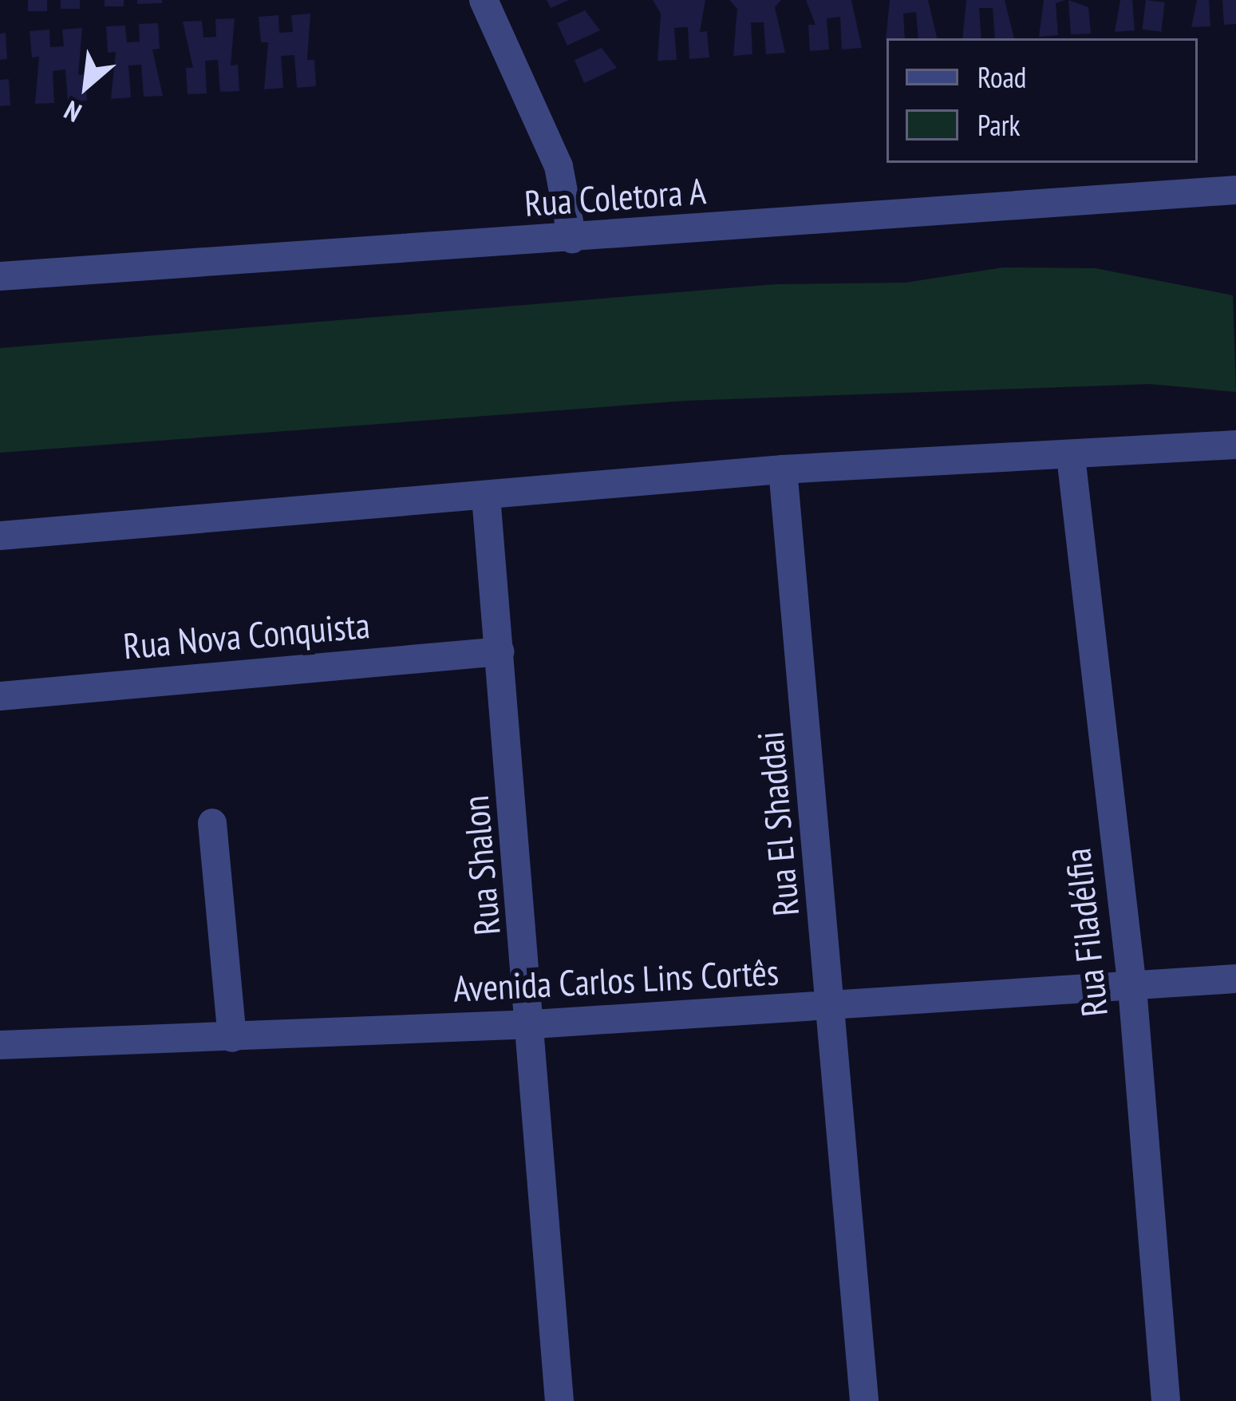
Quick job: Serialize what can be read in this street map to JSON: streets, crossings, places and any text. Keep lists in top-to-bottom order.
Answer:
{
  "streets": {
    "street": [
      "Rua Coletora A",
      "Rua Nova Conquista",
      "Rua El Shaddai",
      "Rua Shalon",
      "Rua Filadélfia",
      "Avenida Carlos Lins Cortês"
    ]
  },
  "crossings": [
    ["Rua Nova Conquista", "Rua Shalon"],
    ["Rua El Shaddai", "Avenida Carlos Lins Cortês"],
    ["Rua Shalon", "Avenida Carlos Lins Cortês"],
    ["Rua Filadélfia", "Avenida Carlos Lins Cortês"]
  ],
  "legend": ["Road", "Park"],
  "north": "bottom left"
}
